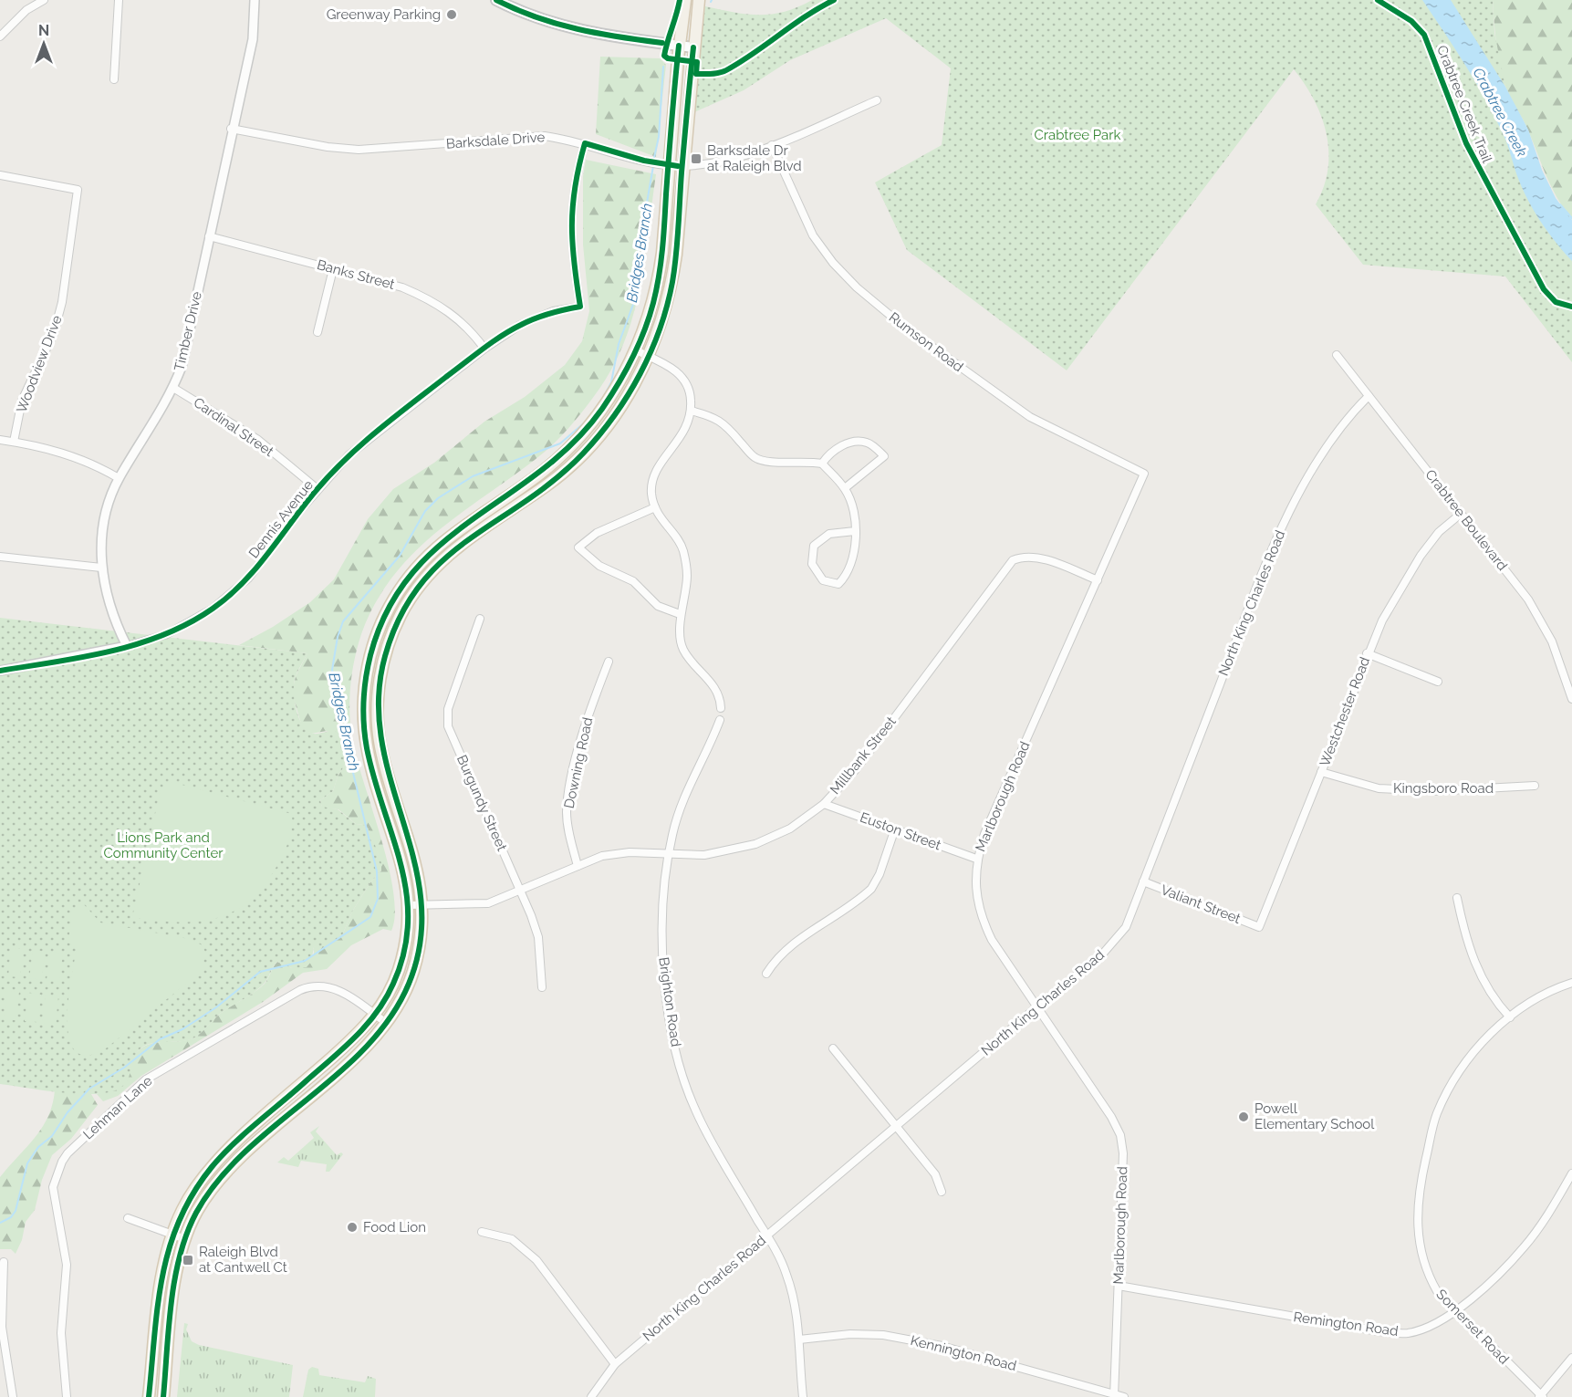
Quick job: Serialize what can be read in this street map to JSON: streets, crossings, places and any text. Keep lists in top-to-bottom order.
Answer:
{
  "streets": {
    "street": [
      "Barksdale Drive",
      "Banks Street",
      "Timber Drive",
      "Rumson Road",
      "Woodview Drive",
      "Cardinal Street",
      "Dennis Avenue",
      "Crabtree Boulevard",
      "North King Charles Road",
      "Westchester Road",
      "Millbank Street",
      "Downing Road",
      "Kingsboro Road",
      "Marlborough Road",
      "Burgundy Street",
      "Euston Street",
      "Valiant Street",
      "Brighton Road",
      "Lehman Lane",
      "Remington Road",
      "Somerset Road",
      "Kennington Road"
    ],
    "cycle path": ["Crabtree Creek Trail"]
  },
  "crossings": [
    ["Barksdale Drive", "Timber Drive"],
    ["Barksdale Drive", "Rumson Road"],
    ["Barksdale Drive", "Dennis Avenue"],
    ["Banks Street", "Timber Drive"],
    ["Banks Street", "Dennis Avenue"],
    ["Timber Drive", "Cardinal Street"],
    ["Timber Drive", "Dennis Avenue"],
    ["Rumson Road", "Marlborough Road"],
    ["Cardinal Street", "Dennis Avenue"],
    ["Crabtree Boulevard", "North King Charles Road"],
    ["Crabtree Boulevard", "Westchester Road"],
    ["North King Charles Road", "Marlborough Road"],
    ["North King Charles Road", "Valiant Street"],
    ["North King Charles Road", "Brighton Road"],
    ["Westchester Road", "Kingsboro Road"],
    ["Westchester Road", "Valiant Street"],
    ["Millbank Street", "Downing Road"],
    ["Millbank Street", "Marlborough Road"],
    ["Millbank Street", "Burgundy Street"],
    ["Millbank Street", "Euston Street"],
    ["Millbank Street", "Brighton Road"],
    ["Marlborough Road", "Euston Street"],
    ["Marlborough Road", "Remington Road"],
    ["Marlborough Road", "Kennington Road"],
    ["Brighton Road", "Kennington Road"],
    ["Remington Road", "Somerset Road"]
  ],
  "water": ["Crabtree Creek", "Bridges Branch"],
  "parks": ["Crabtree Park", "Lions Park and Community Center"],
  "places": {
    "other": ["Greenway Parking", "Powell Elementary School", "Food Lion"],
    "transit": ["Barksdale Dr at Raleigh Blvd", "Raleigh Blvd at Cantwell Ct"]
  },
  "north": "top"
}
